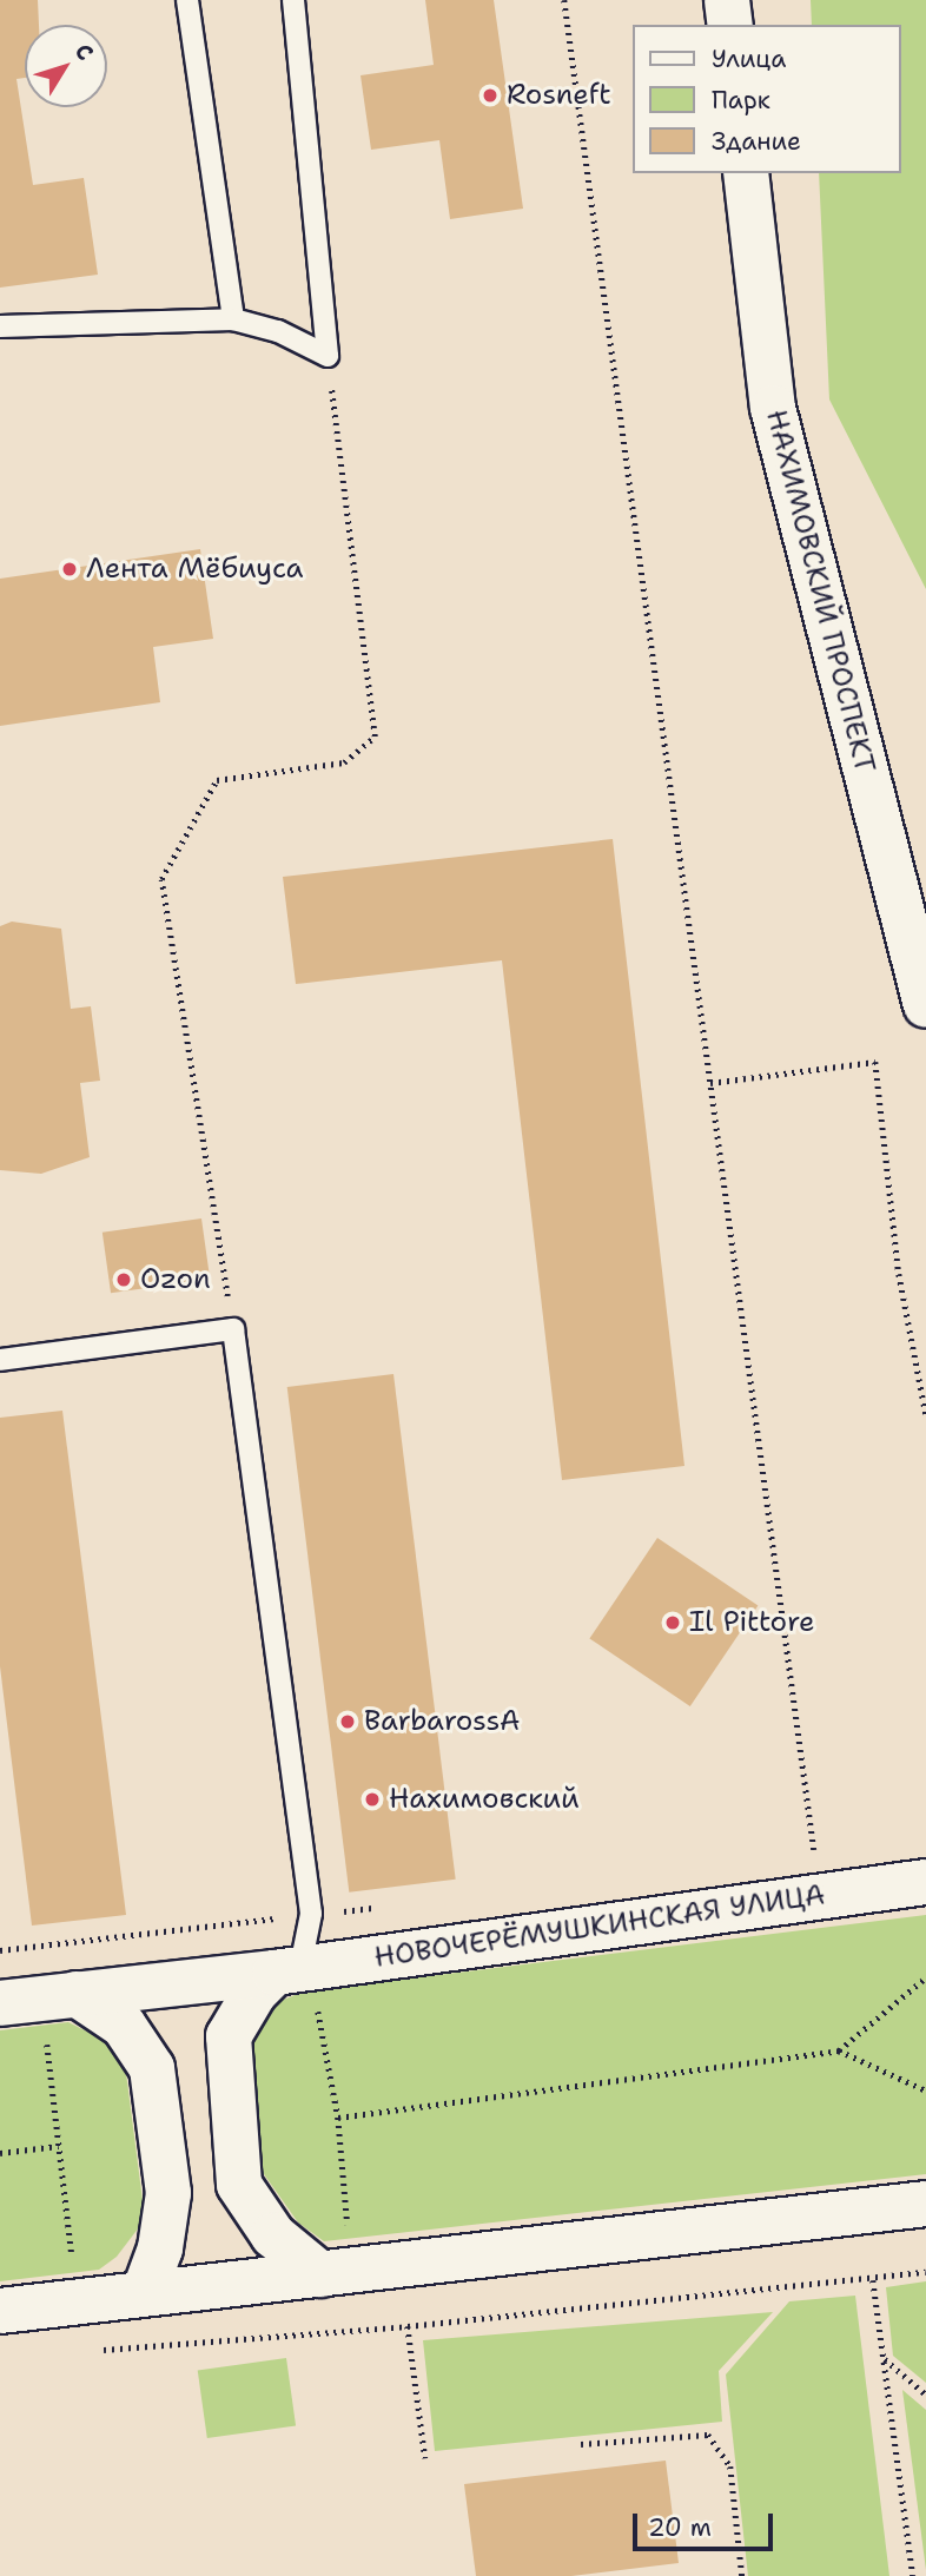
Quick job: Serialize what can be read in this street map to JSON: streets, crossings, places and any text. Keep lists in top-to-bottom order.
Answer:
{
  "streets": {
    "street": ["НАХИМОВСКИЙ ПРОСПЕКТ", "НОВОЧЕРЁМУШКИНСКАЯ УЛИЦА"]
  },
  "places": [
    "Rosneft",
    "Лента Мёбиуса",
    "Ozon",
    "Il Pittore",
    "BarbarossA",
    "Нахимовский"
  ],
  "legend": ["Улица", "Парк", "Здание"],
  "scale_bar": "20 m",
  "north": "top right"
}
